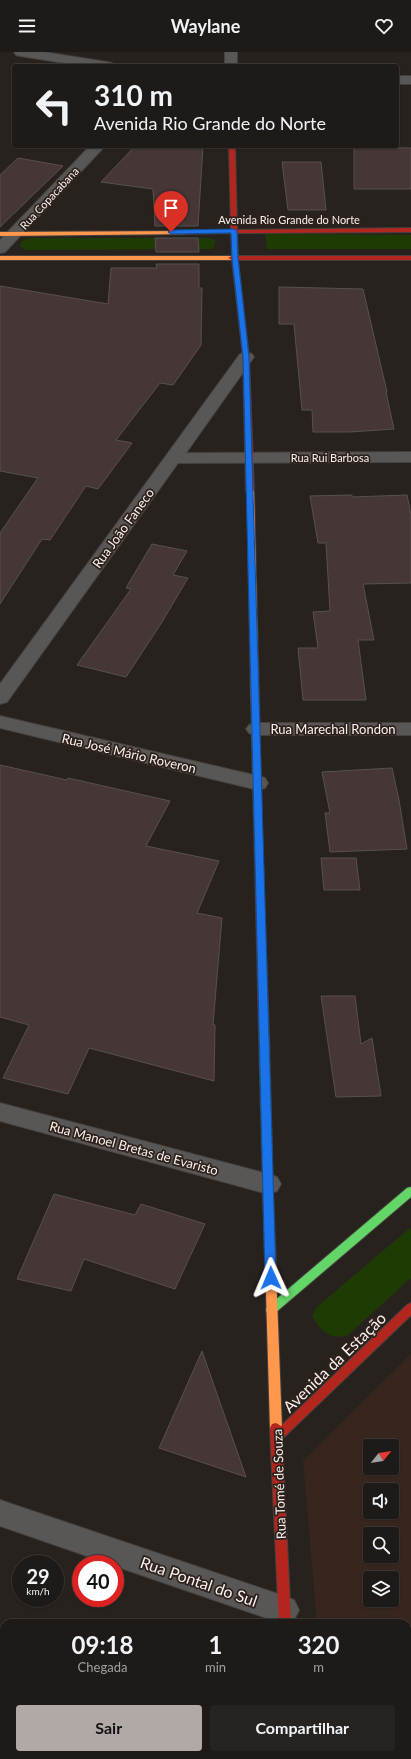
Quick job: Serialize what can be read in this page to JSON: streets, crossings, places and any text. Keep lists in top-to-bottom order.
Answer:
{
  "streets": {
    "street": [
      "Rua Copacabana",
      "Avenida Rio Grande do Norte",
      "Rua Rui Barbosa",
      "Rua João Faneco",
      "Rua Marechal Rondon",
      "Rua José Mário Roveron",
      "Rua Manoel Bretas de Evaristo",
      "Avenida da Estação",
      "Rua Tomé de Souza",
      "Rua Pontal do Sul"
    ]
  },
  "crossings": [
    ["Rua Copacabana", "Avenida Rio Grande do Norte"],
    ["Avenida Rio Grande do Norte", "Rua Tomé de Souza"],
    ["Rua Rui Barbosa", "Rua João Faneco"],
    ["Rua Rui Barbosa", "Rua Tomé de Souza"],
    ["Rua João Faneco", "Rua Tomé de Souza"],
    ["Rua Marechal Rondon", "Rua Tomé de Souza"],
    ["Rua José Mário Roveron", "Rua Tomé de Souza"],
    ["Rua Manoel Bretas de Evaristo", "Rua Tomé de Souza"],
    ["Avenida da Estação", "Rua Tomé de Souza"],
    ["Rua Tomé de Souza", "Rua Pontal do Sul"]
  ],
  "north": "top right",
  "page": {
    "header": "Waylane",
    "turn": ["310 m", "Avenida Rio Grande do Norte"],
    "speed": "29 km/h",
    "limit": "40",
    "eta": [
      "09:18",
      "Chegada",
      "1",
      "min",
      "320",
      "m"
    ],
    "buttons": ["Sair", "Compartilhar"]
  }
}
